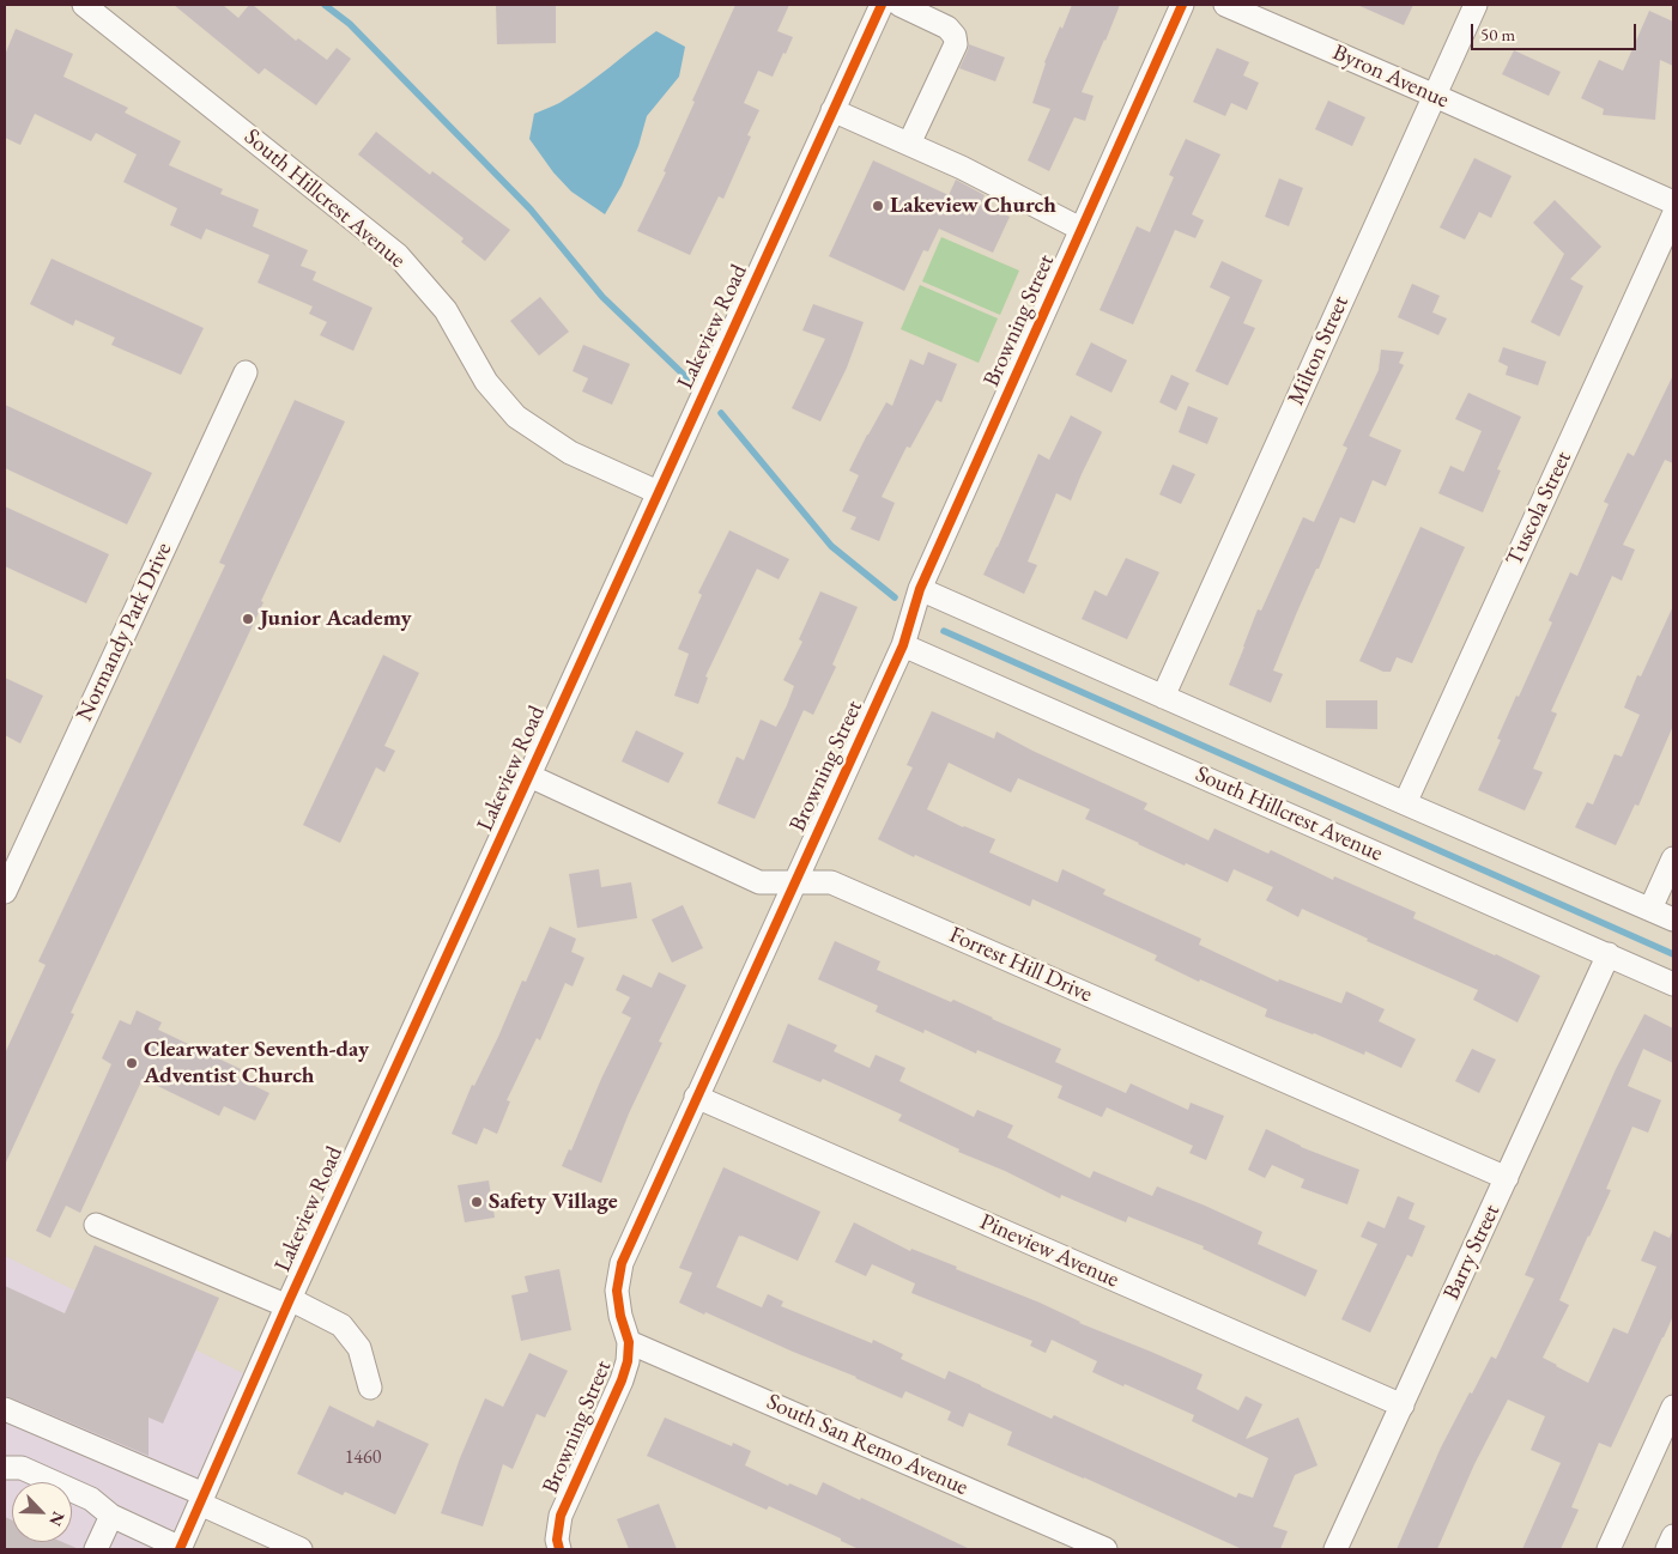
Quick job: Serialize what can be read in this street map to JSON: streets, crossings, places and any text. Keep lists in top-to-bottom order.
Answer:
{
  "streets": {
    "street": [
      "Byron Avenue",
      "South Hillcrest Avenue",
      "Browning Street",
      "Lakeview Road",
      "Milton Street",
      "Tuscola Street",
      "Normandy Park Drive",
      "Forrest Hill Drive",
      "Pineview Avenue",
      "Barry Street",
      "South San Remo Avenue"
    ]
  },
  "crossings": [
    ["Byron Avenue", "Milton Street"],
    ["South Hillcrest Avenue", "Browning Street"],
    ["South Hillcrest Avenue", "Lakeview Road"],
    ["South Hillcrest Avenue", "Barry Street"],
    ["Browning Street", "Forrest Hill Drive"],
    ["Browning Street", "Pineview Avenue"],
    ["Browning Street", "South San Remo Avenue"],
    ["Lakeview Road", "Forrest Hill Drive"],
    ["Forrest Hill Drive", "Barry Street"],
    ["Pineview Avenue", "Barry Street"]
  ],
  "places": [
    "Lakeview Church",
    "Junior Academy",
    "Clearwater Seventh-day Adventist Church",
    "Safety Village"
  ],
  "house_numbers": ["1460"],
  "scale_bar": "50 m",
  "north": "bottom right"
}
